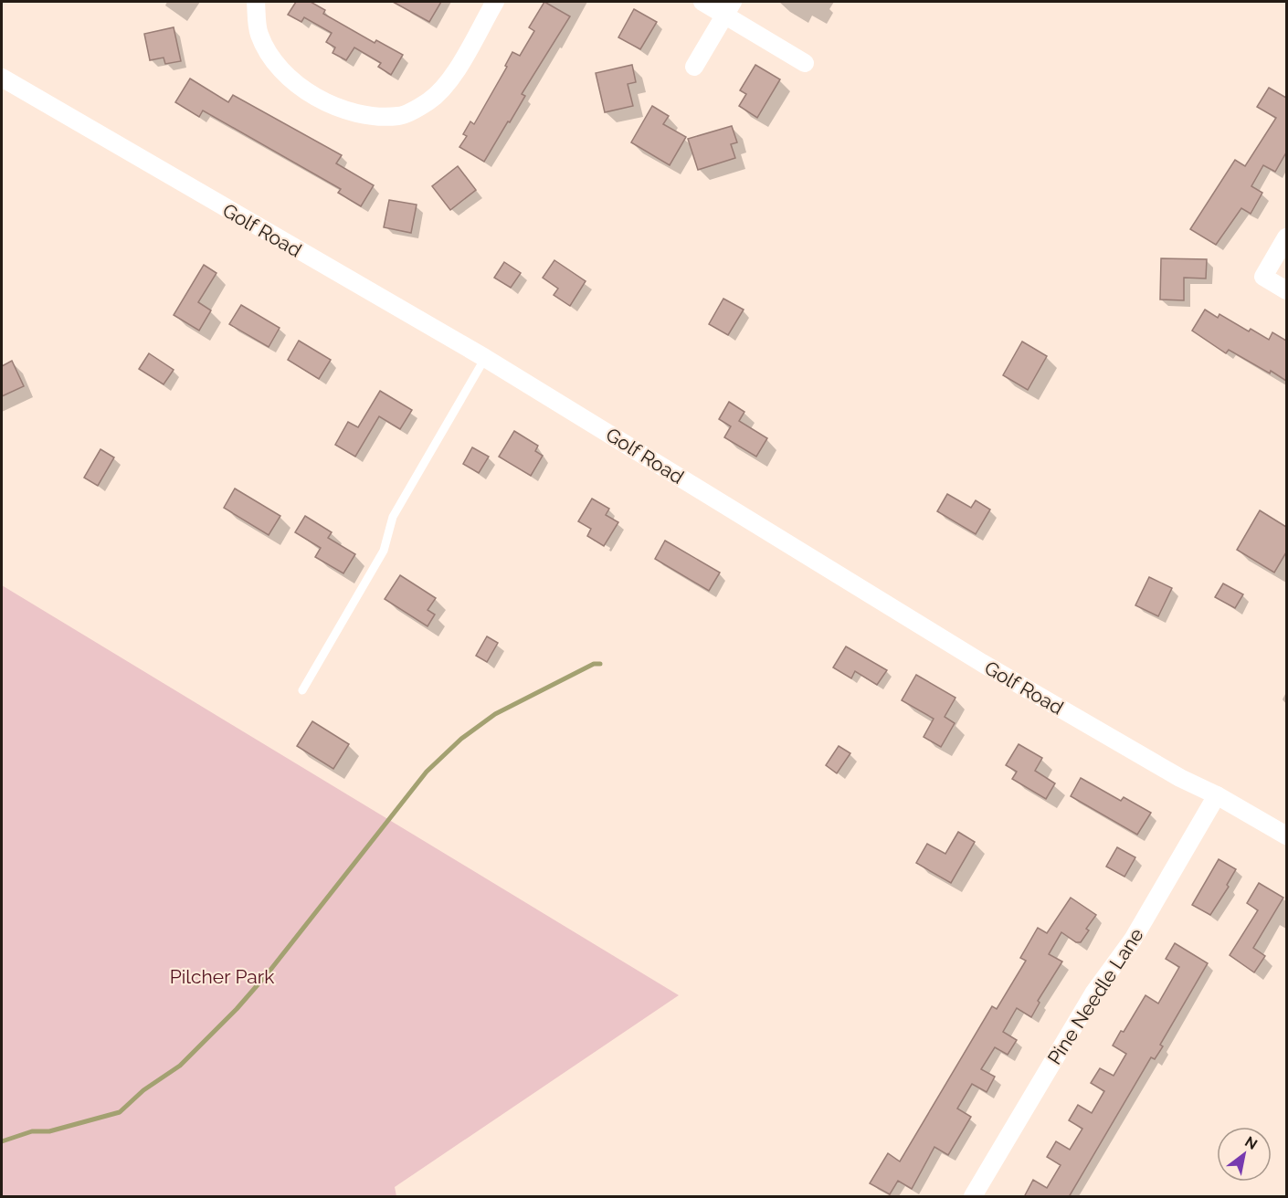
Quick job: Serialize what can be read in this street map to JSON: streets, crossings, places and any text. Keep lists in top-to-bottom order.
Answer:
{
  "streets": {
    "street": ["Golf Road", "Pine Needle Lane"]
  },
  "crossings": [
    ["Golf Road", "Pine Needle Lane"]
  ],
  "parks": ["Pilcher Park"],
  "north": "top right"
}
